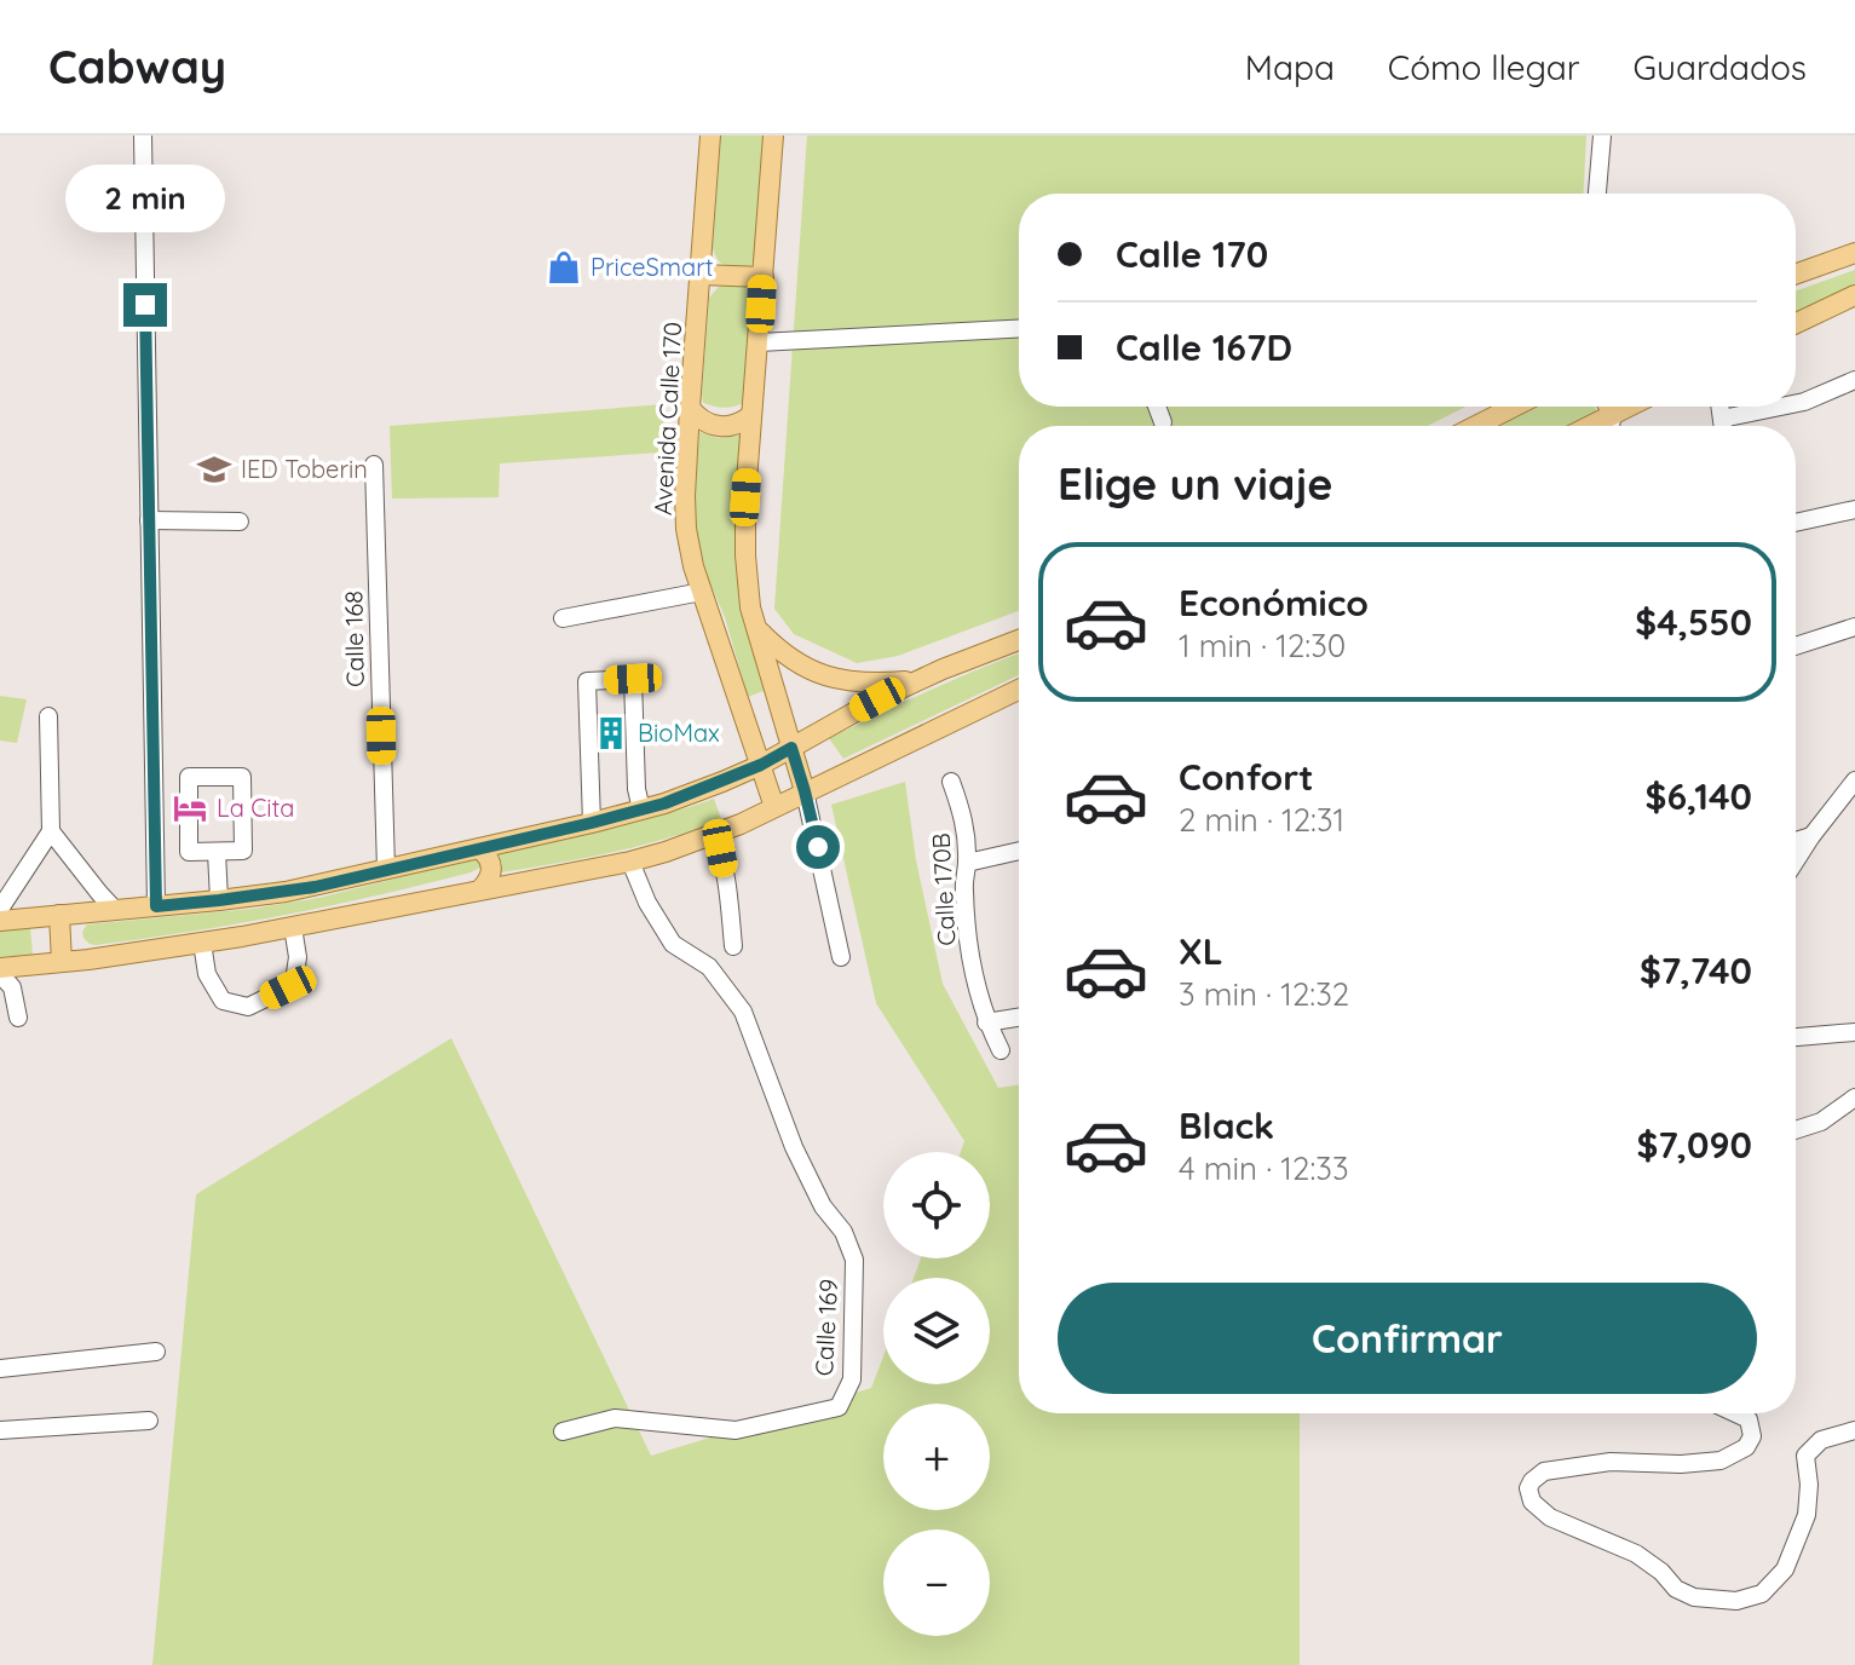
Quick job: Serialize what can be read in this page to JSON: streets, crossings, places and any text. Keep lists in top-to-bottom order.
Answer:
{
  "streets": {
    "main road": ["Avenida Calle 170"],
    "street": ["Calle 168", "Calle 170B", "Calle 169"]
  },
  "places": {
    "shop": ["PriceSmart"],
    "school or university": ["IED Toberin"],
    "building": ["BioMax"],
    "hotel": ["La Cita"]
  },
  "page": {
    "header": "Cabway",
    "nav": ["Mapa", "Cómo llegar", "Guardados"],
    "bubble": "2 min",
    "banner": ["Calle 170", "Calle 167D"],
    "heading": "Elige un viaje",
    "list": [
      {
        "name": "Económico",
        "note": "1 min · 12:30",
        "value": "$4,550"
      },
      {
        "name": "Confort",
        "note": "2 min · 12:31",
        "value": "$6,140"
      },
      {
        "name": "XL",
        "note": "3 min · 12:32",
        "value": "$7,740"
      },
      {
        "name": "Black",
        "note": "4 min · 12:33",
        "value": "$7,090"
      }
    ],
    "map_buttons": ["+", "−"],
    "buttons": "Confirmar"
  }
}
